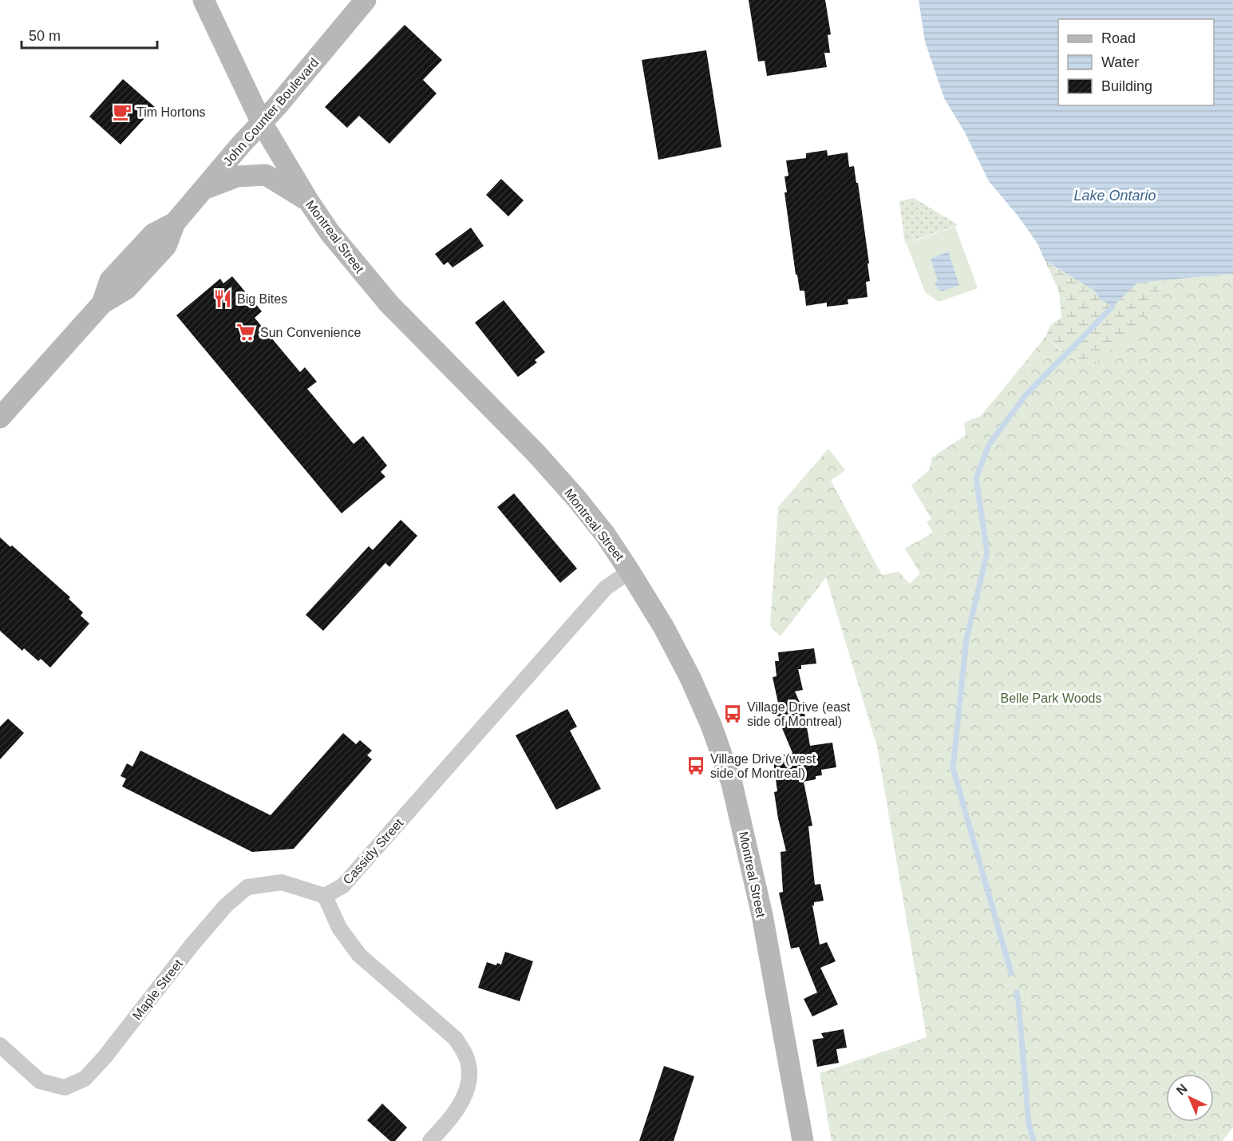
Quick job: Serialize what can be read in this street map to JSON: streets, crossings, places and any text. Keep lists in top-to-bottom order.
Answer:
{
  "streets": {
    "main road": ["John Counter Boulevard", "Montreal Street"],
    "street": ["Cassidy Street", "Maple Street"]
  },
  "crossings": [
    ["John Counter Boulevard", "Montreal Street"],
    ["Montreal Street", "Cassidy Street"],
    ["Cassidy Street", "Maple Street"]
  ],
  "water": ["Lake Ontario"],
  "parks": ["Belle Park Woods"],
  "places": {
    "cafe": ["Tim Hortons"],
    "restaurant": ["Big Bites"],
    "supermarket": ["Sun Convenience"],
    "bus stop": ["Village Drive (east side of Montreal)", "Village Drive (west side of Montreal)"]
  },
  "legend": ["Road", "Water", "Building"],
  "scale_bar": "50 m",
  "north": "top left"
}
